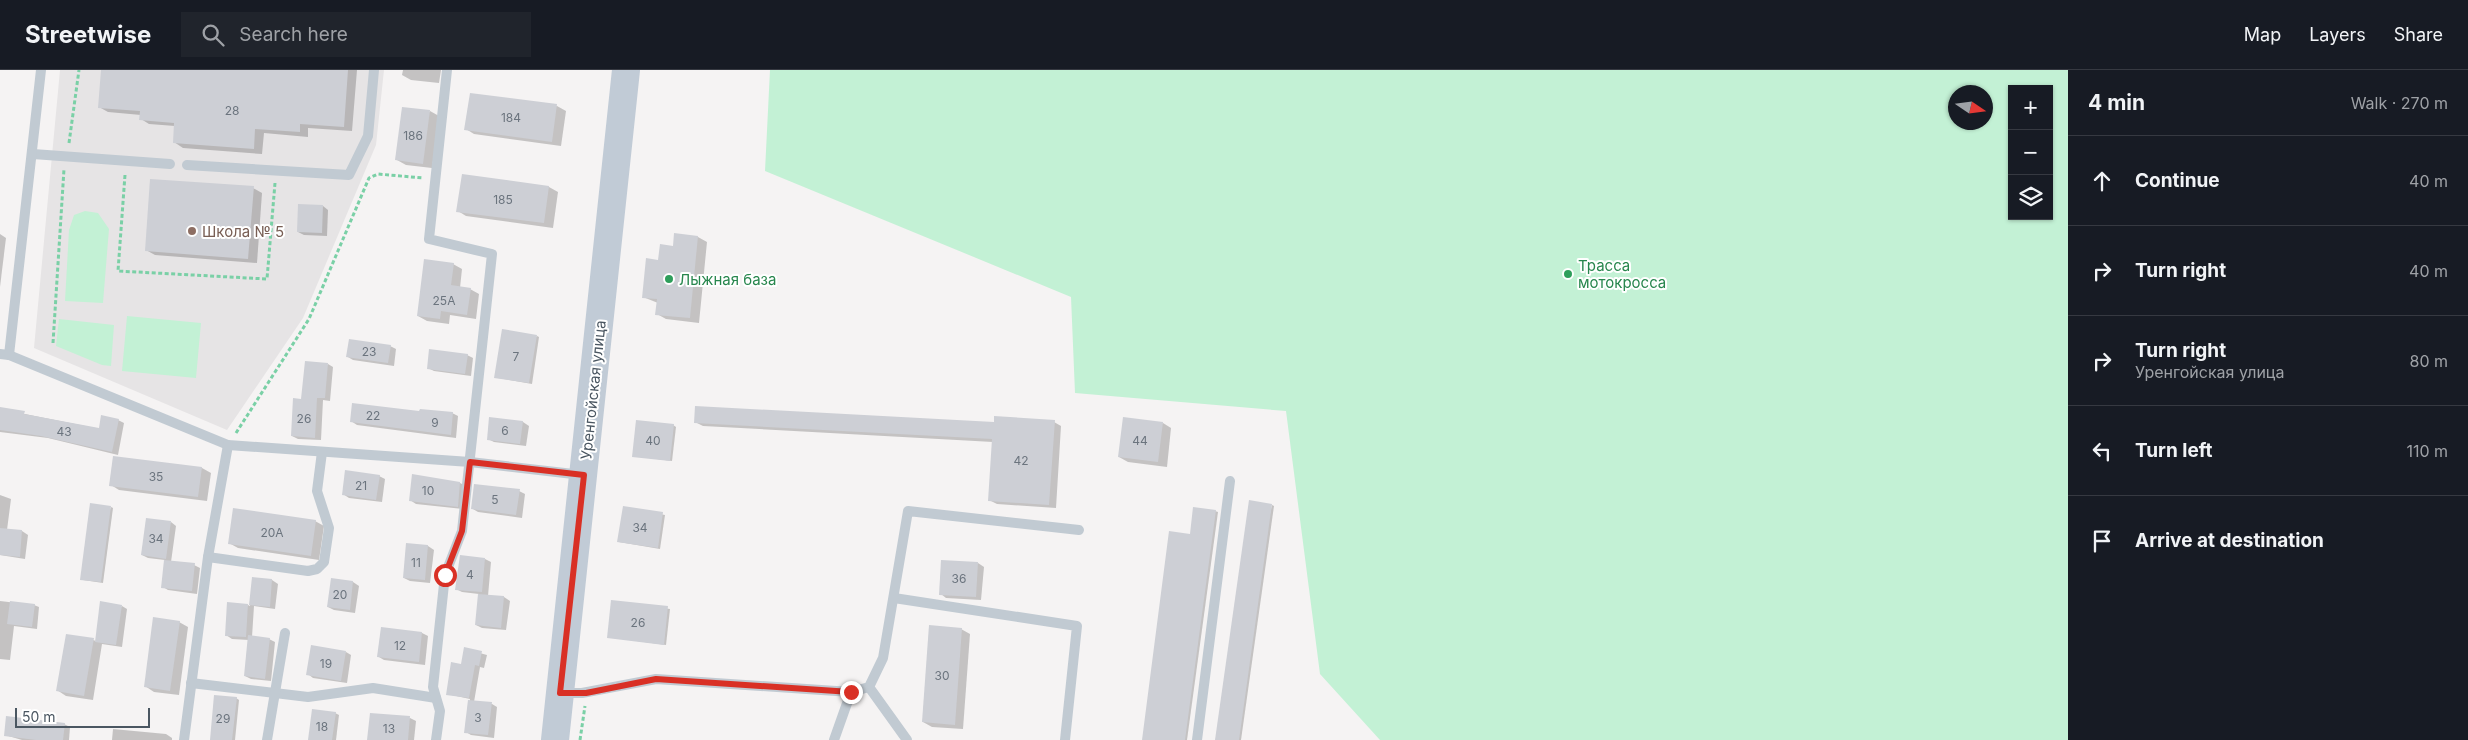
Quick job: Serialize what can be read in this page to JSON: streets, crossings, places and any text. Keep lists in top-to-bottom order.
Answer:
{
  "streets": {
    "street": ["Уренгойская улица"]
  },
  "places": ["Школа № 5", "Трасса мотокросса", "Лыжная база"],
  "house_numbers": [
    "28",
    "184",
    "186",
    "185",
    "25А",
    "23",
    "7",
    "22",
    "26",
    "9",
    "6",
    "43",
    "40",
    "44",
    "42",
    "35",
    "21",
    "10",
    "5",
    "34",
    "20А",
    "34",
    "11",
    "4",
    "36",
    "20",
    "26",
    "12",
    "19",
    "30",
    "3",
    "29",
    "18",
    "13"
  ],
  "scale_bar": "50 m",
  "north": "right",
  "page": {
    "header": "Streetwise",
    "search": "Search here",
    "nav": ["Map", "Layers", "Share"],
    "heading": ["4 min", "Walk · 270 m"],
    "map_buttons": ["+", "−"],
    "list": [
      ["Continue", "40 m"],
      ["Turn right", "40 m"],
      ["Turn right", "Уренгойская улица", "80 m"],
      ["Turn left", "110 m"],
      "Arrive at destination"
    ],
    "scale": "50 m"
  }
}
